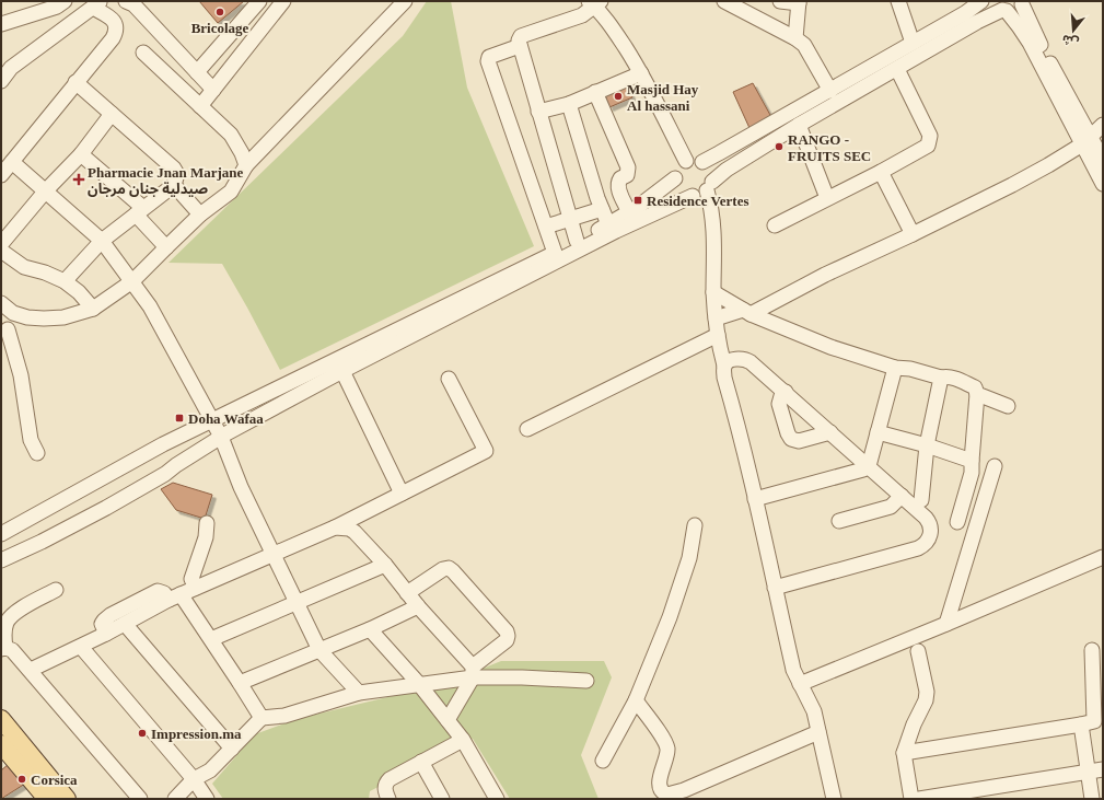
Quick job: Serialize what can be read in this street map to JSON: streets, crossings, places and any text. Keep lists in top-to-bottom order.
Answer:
{
  "places": {
    "other": [
      "Bricolage",
      "Masjid Hay Al hassani",
      "RANGO - FRUITS SEC",
      "Impression.ma",
      "Corsica"
    ],
    "health": ["Pharmacie Jnan Marjane صيدلية جنان مرجان"],
    "transit": ["Residence Vertes", "Doha Wafaa"]
  },
  "north": "bottom"
}
